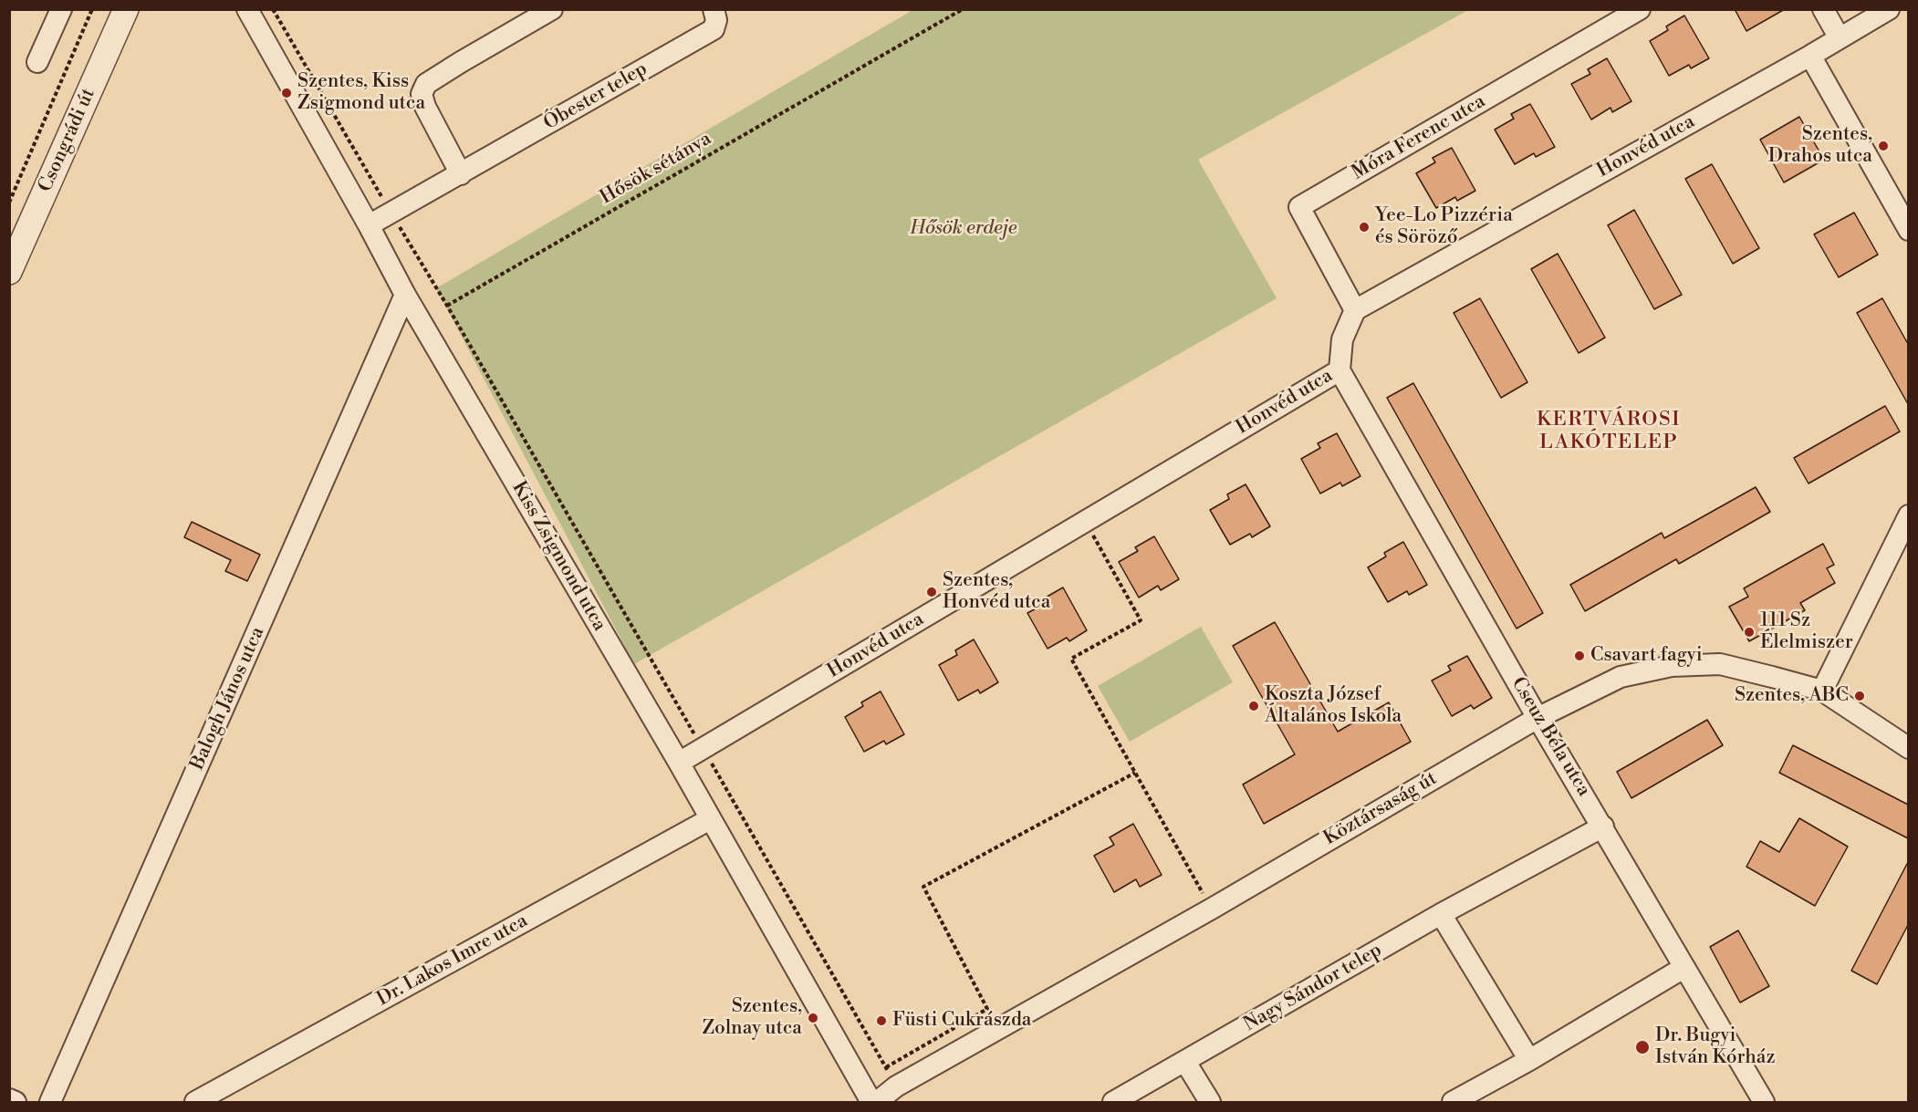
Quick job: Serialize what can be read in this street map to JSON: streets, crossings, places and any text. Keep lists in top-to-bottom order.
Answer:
{
  "streets": {
    "street": [
      "Óbester telep",
      "Móra Ferenc utca",
      "Csongrádi út",
      "Honvéd utca",
      "Kiss Zsigmond utca",
      "Balogh János utca",
      "Cseuz Béla utca",
      "Köztársaság út",
      "Dr. Lakos Imre utca",
      "Nagy Sándor telep"
    ],
    "path": ["Hősök sétánya"]
  },
  "crossings": [
    ["Óbester telep", "Kiss Zsigmond utca"],
    ["Móra Ferenc utca", "Honvéd utca"],
    ["Honvéd utca", "Kiss Zsigmond utca"],
    ["Honvéd utca", "Cseuz Béla utca"],
    ["Kiss Zsigmond utca", "Balogh János utca"],
    ["Kiss Zsigmond utca", "Dr. Lakos Imre utca"],
    ["Cseuz Béla utca", "Köztársaság út"],
    ["Cseuz Béla utca", "Nagy Sándor telep"]
  ],
  "districts": ["KERTVÁROSI LAKÓTELEP"],
  "parks": ["Hősök erdeje"],
  "places": [
    "Szentes, Kiss Zsigmond utca",
    "Szentes, Drahos utca",
    "Yee-Lo Pizzéria és Söröző",
    "Szentes, Honvéd utca",
    "111 Sz Élelmiszer",
    "Csavart fagyi",
    "Szentes, ABC",
    "Koszta József Általános Iskola",
    "Szentes, Zolnay utca",
    "Füsti Cukrászda",
    "Dr. Bugyi István Kórház"
  ]
}
